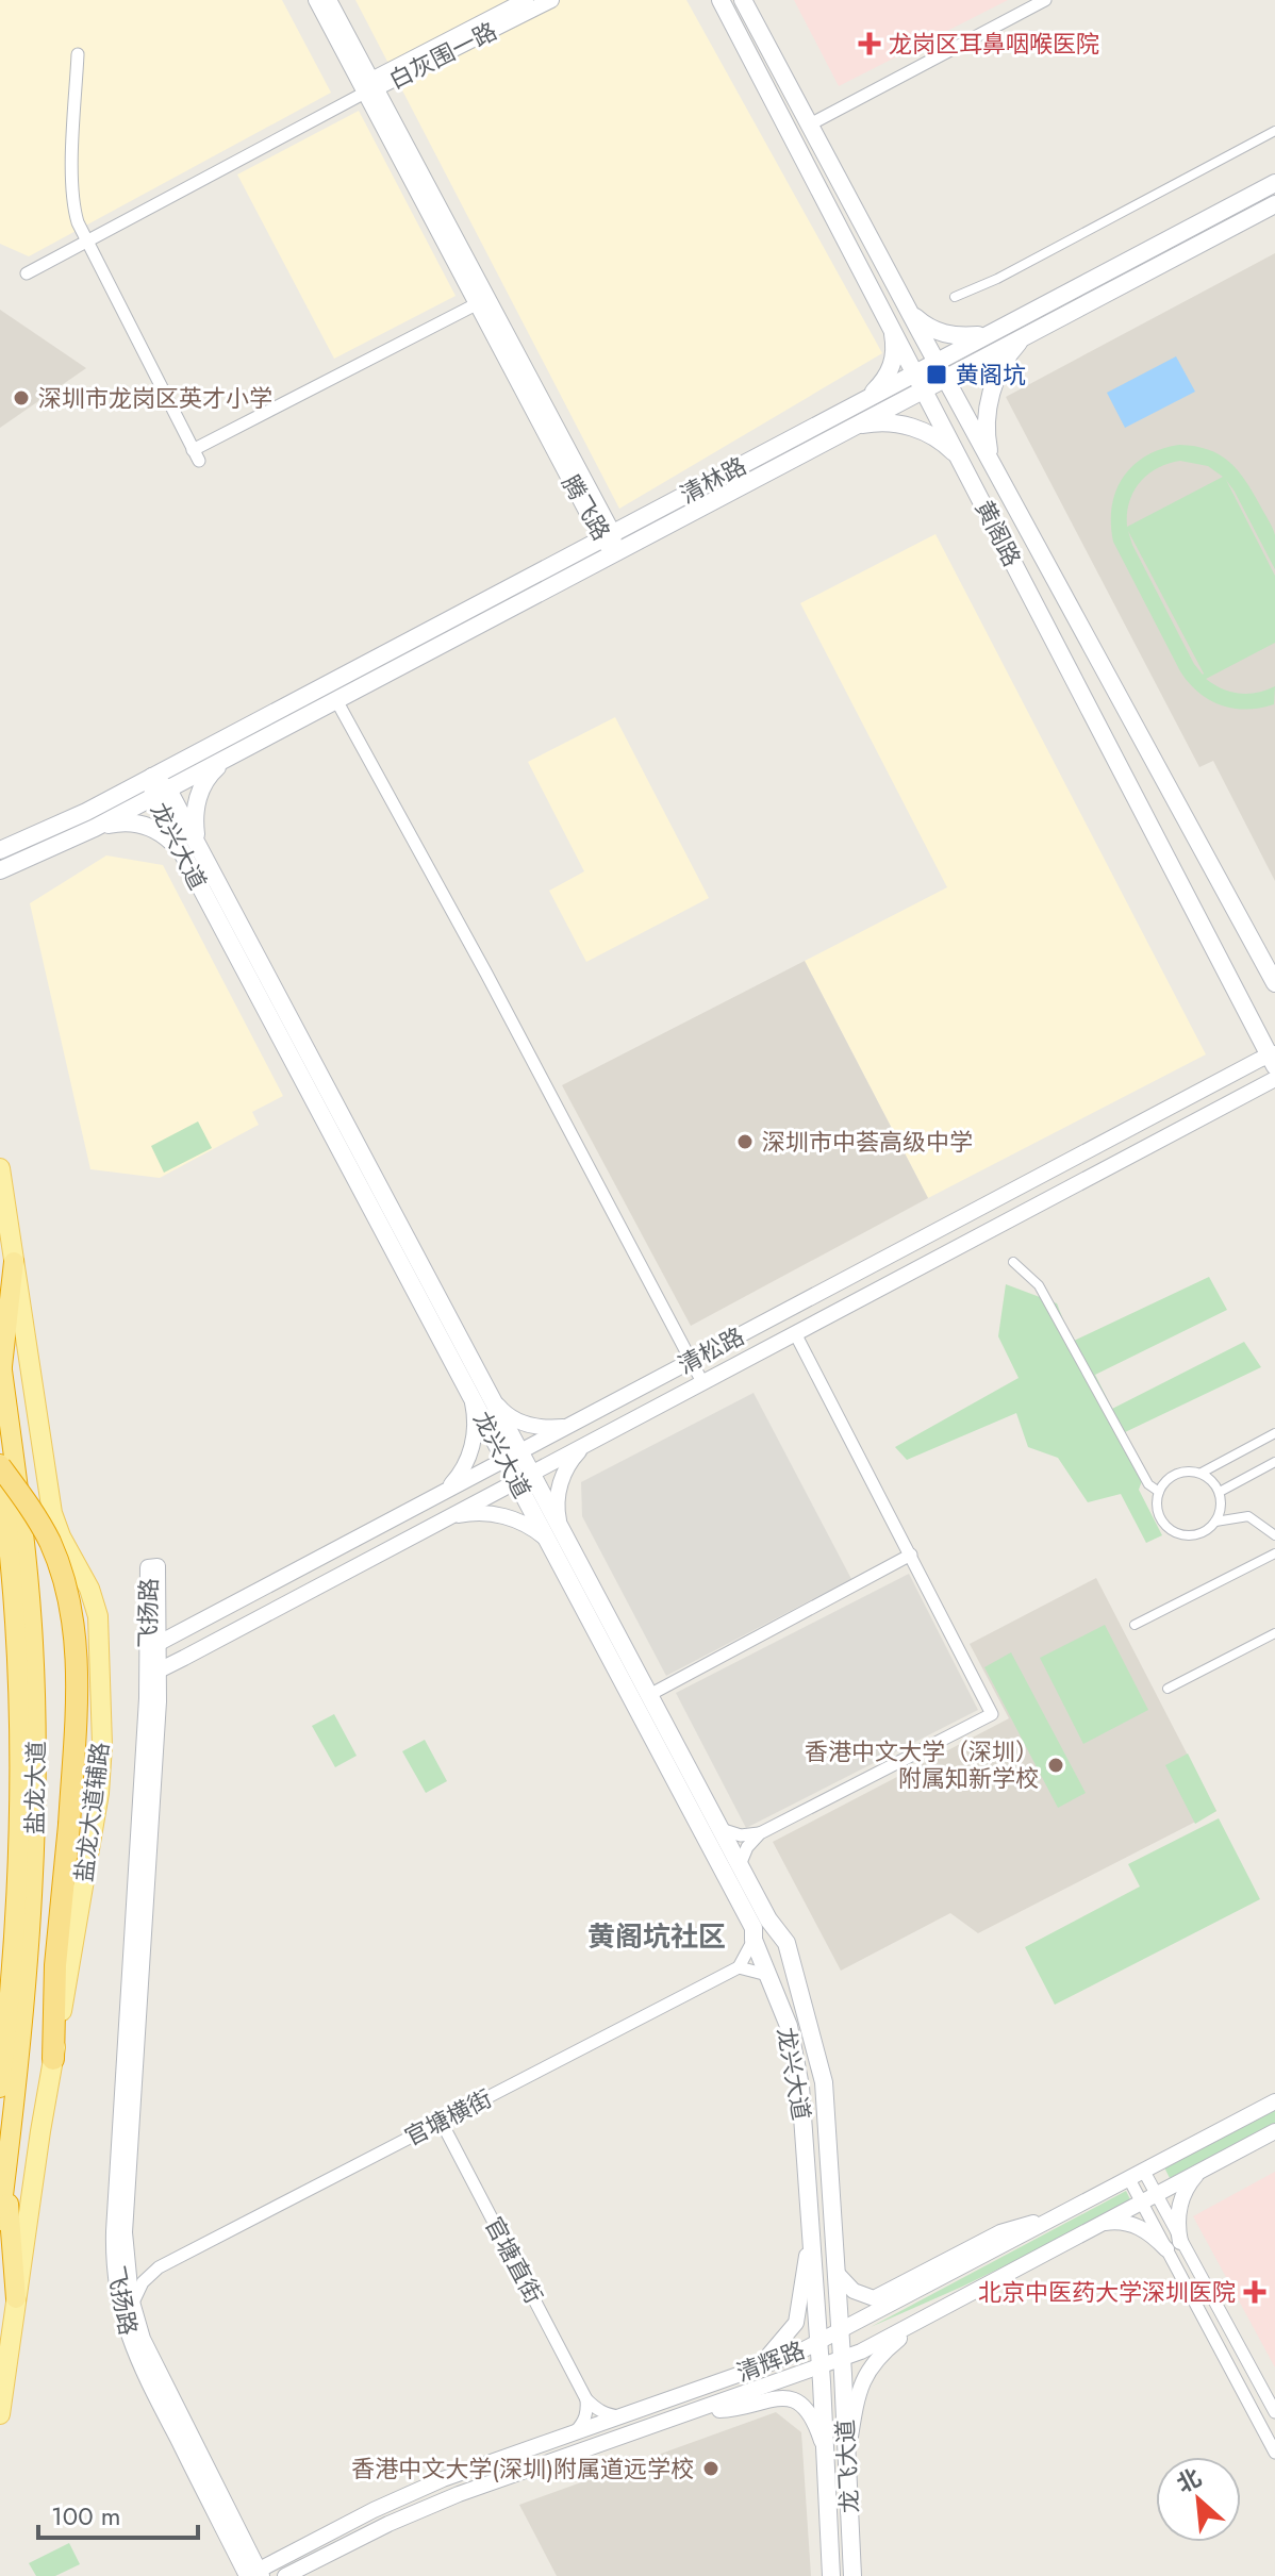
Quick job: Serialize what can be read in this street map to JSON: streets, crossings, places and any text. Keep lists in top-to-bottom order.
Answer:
{
  "streets": {
    "highway": ["盐龙大道"],
    "main road": [
      "清林路",
      "黄阁路",
      "龙兴大道",
      "盐龙大道辅路",
      "龙飞大道"
    ],
    "street": [
      "白灰围一路",
      "腾飞路",
      "清松路",
      "飞扬路",
      "官塘横街",
      "官塘直街",
      "清辉路"
    ]
  },
  "crossings": [
    ["白灰围一路", "腾飞路"],
    ["清林路", "腾飞路"],
    ["清林路", "黄阁路"],
    ["清林路", "龙兴大道"],
    ["黄阁路", "清松路"],
    ["龙兴大道", "清松路"],
    ["龙兴大道", "清辉路"],
    ["龙兴大道", "龙飞大道"],
    ["清松路", "飞扬路"],
    ["飞扬路", "官塘横街"],
    ["飞扬路", "清辉路"],
    ["盐龙大道", "盐龙大道辅路"],
    ["官塘横街", "官塘直街"],
    ["清辉路", "龙飞大道"]
  ],
  "districts": ["黄阁坑社区"],
  "places": {
    "health": ["龙岗区耳鼻咽喉医院", "北京中医药大学深圳医院"],
    "transit": ["黄阁坑"],
    "other": [
      "深圳市龙岗区英才小学",
      "深圳市中荟高级中学",
      "香港中文大学（深圳） 附属知新学校",
      "香港中文大学(深圳)附属道远学校"
    ]
  },
  "scale_bar": "100 m",
  "north": "top left"
}
